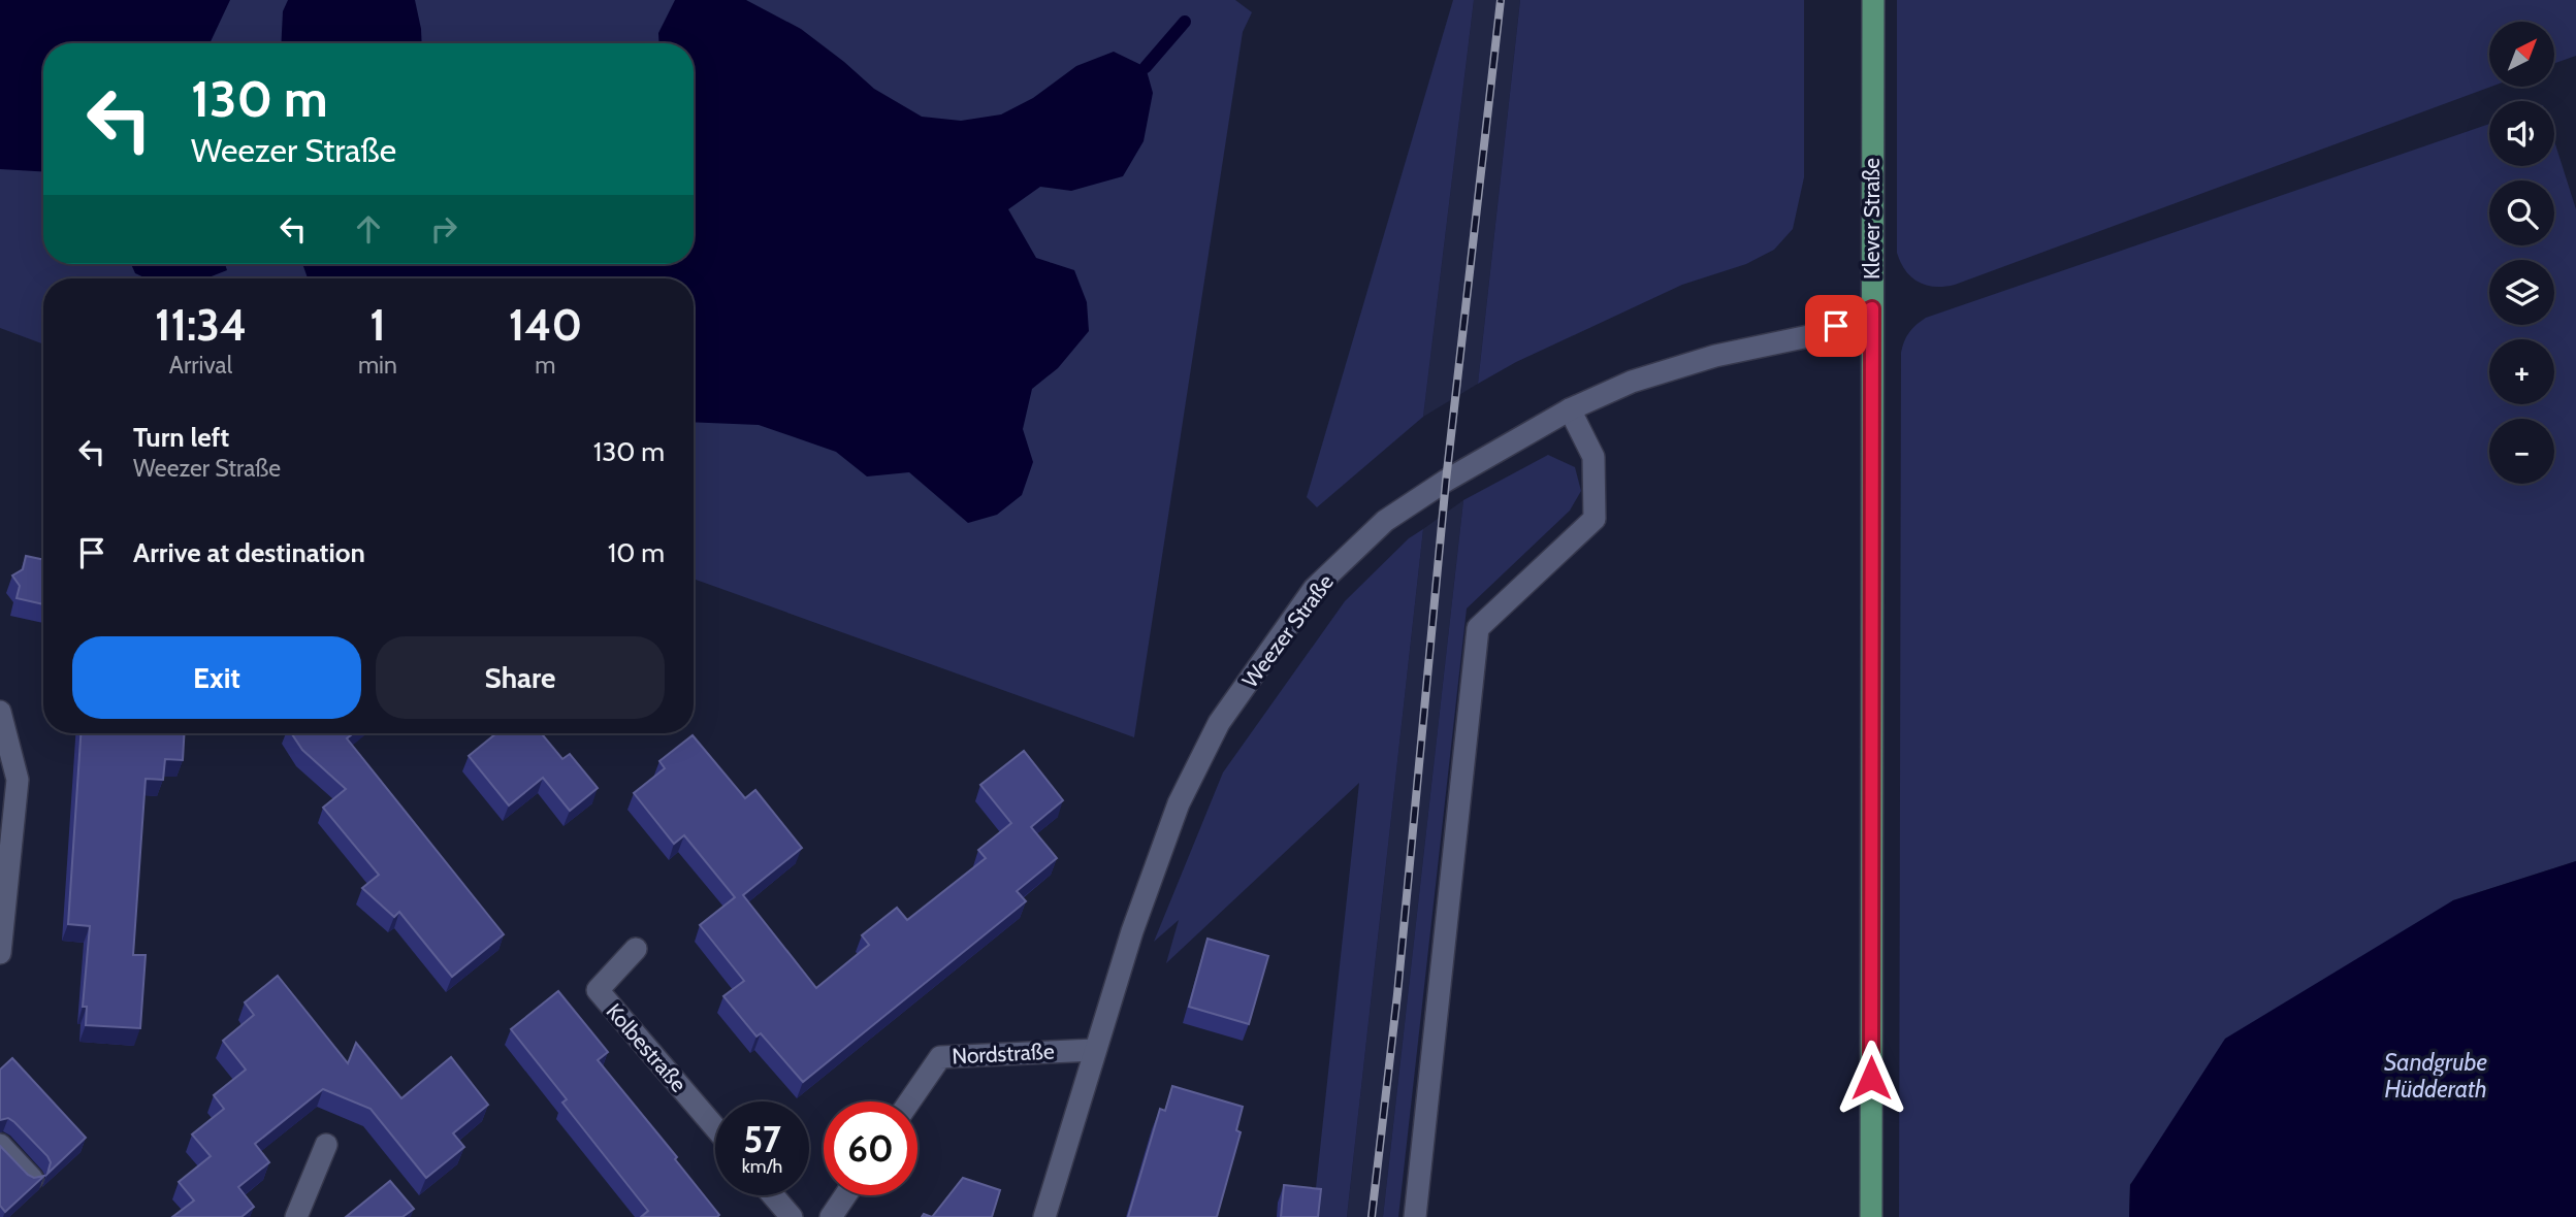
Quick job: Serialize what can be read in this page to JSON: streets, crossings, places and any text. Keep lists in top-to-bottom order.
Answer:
{
  "streets": {
    "main road": ["Klever Straße"],
    "street": ["Weezer Straße", "Kolbestraße", "Nordstraße"]
  },
  "crossings": [
    ["Klever Straße", "Weezer Straße"],
    ["Weezer Straße", "Nordstraße"]
  ],
  "water": ["Sandgrube Hüdderath"],
  "north": "top right",
  "page": {
    "map_buttons": ["+", "−"],
    "turn": ["130 m", "Weezer Straße"],
    "eta": [
      "11:34",
      "Arrival",
      "1",
      "min",
      "140",
      "m"
    ],
    "list": [
      {
        "name": "Turn left",
        "note": "Weezer Straße",
        "value": "130 m"
      },
      {
        "name": "Arrive at destination",
        "value": "10 m"
      }
    ],
    "buttons": ["Exit", "Share"],
    "speed": "57 km/h",
    "limit": "60"
  }
}
